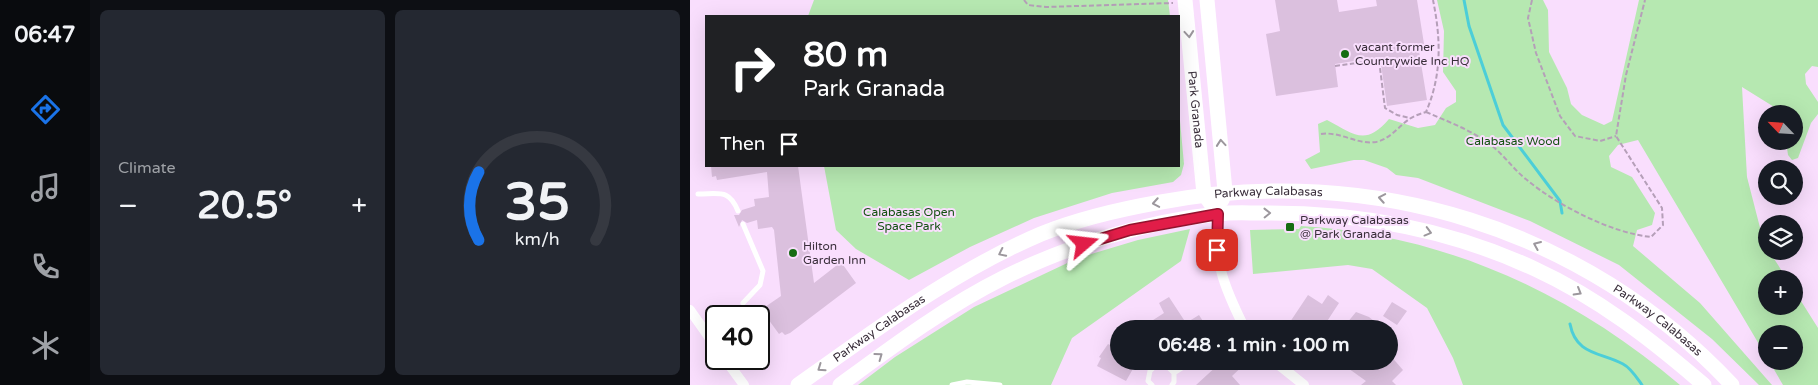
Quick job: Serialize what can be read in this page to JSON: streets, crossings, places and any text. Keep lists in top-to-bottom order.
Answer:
{
  "streets": {
    "street": ["Park Granada", "Parkway Calabasas"]
  },
  "crossings": [
    ["Park Granada", "Parkway Calabasas"]
  ],
  "parks": ["Calabasas Wood", "Calabasas Open Space Park"],
  "places": {
    "other": ["vacant former Countrywide Inc HQ", "Hilton Garden Inn"],
    "transit": ["Parkway Calabasas @ Park Granada"]
  },
  "north": "top left",
  "page": {
    "tabs": "06:47",
    "tile": "Climate",
    "turn": ["80 m", "Park Granada"],
    "map_buttons": ["+", "−"],
    "then": "Then",
    "heat": ["−", "20.5°", "+"],
    "limit": "40",
    "trip": "06:48 · 1 min · 100 m",
    "gauge": ["35", "km/h"]
  }
}
